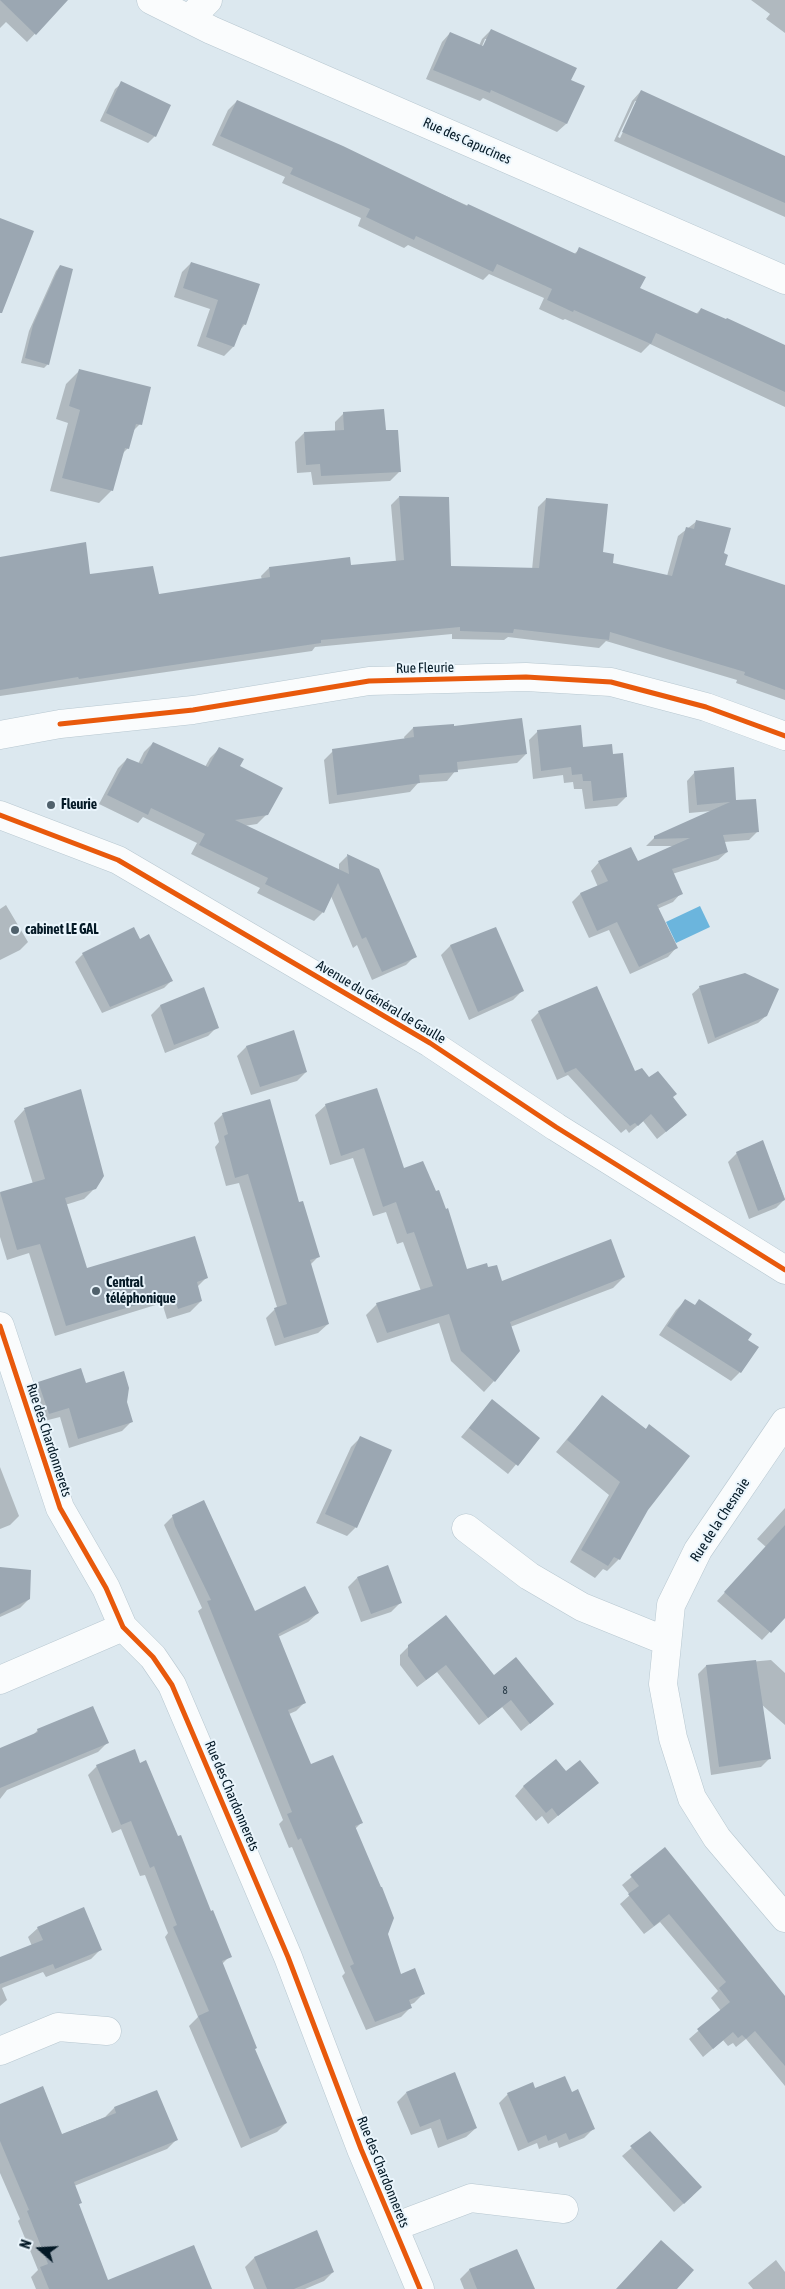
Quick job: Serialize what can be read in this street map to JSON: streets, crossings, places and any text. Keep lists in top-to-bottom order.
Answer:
{
  "streets": {
    "street": [
      "Rue des Capucines",
      "Rue Fleurie",
      "Avenue du Général de Gaulle",
      "Rue des Chardonnerets",
      "Rue de la Chesnaie"
    ]
  },
  "places": ["Fleurie", "cabinet LE GAL", "Central téléphonique"],
  "house_numbers": ["8"],
  "north": "left"
}
